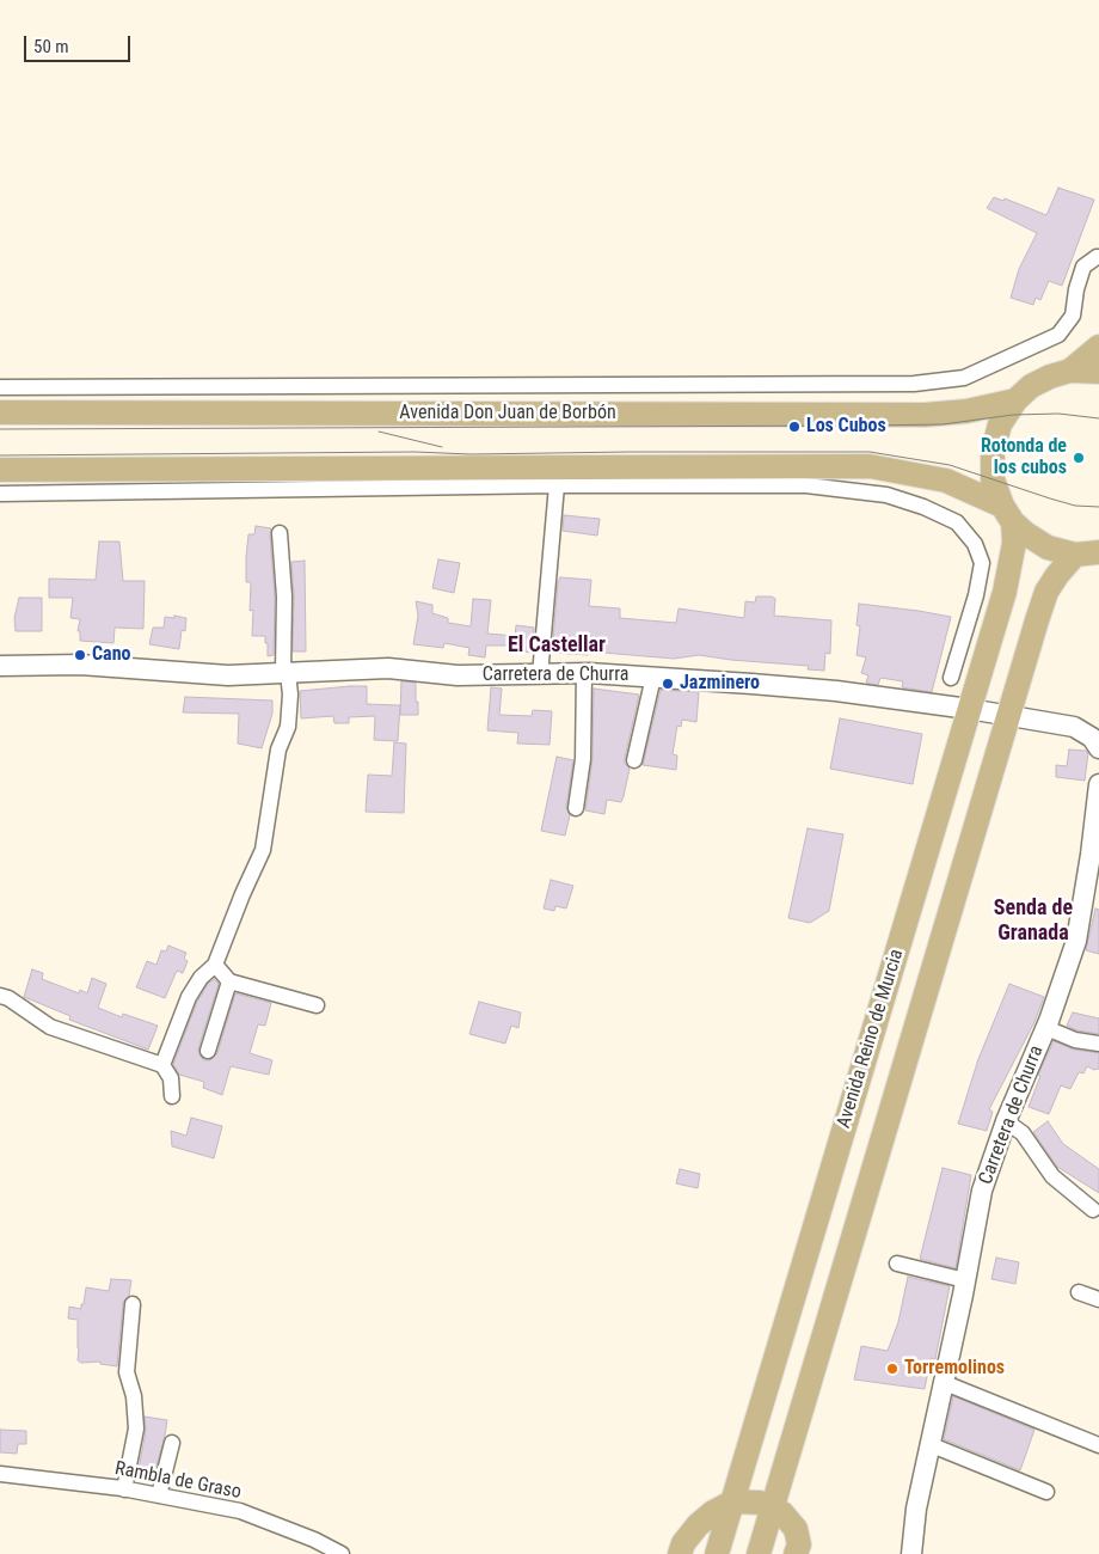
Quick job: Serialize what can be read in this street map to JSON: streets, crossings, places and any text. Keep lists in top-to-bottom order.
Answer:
{
  "streets": {
    "main road": ["Avenida Don Juan de Borbón", "Avenida Reino de Murcia"],
    "street": ["Carretera de Churra", "Rambla de Graso"]
  },
  "crossings": [
    ["Carretera de Churra", "Avenida Reino de Murcia"]
  ],
  "districts": ["El Castellar", "Senda de Granada"],
  "places": [
    "Los Cubos",
    "Rotonda de los cubos",
    "Cano",
    "Jazminero",
    "Torremolinos"
  ],
  "scale_bar": "50 m"
}
